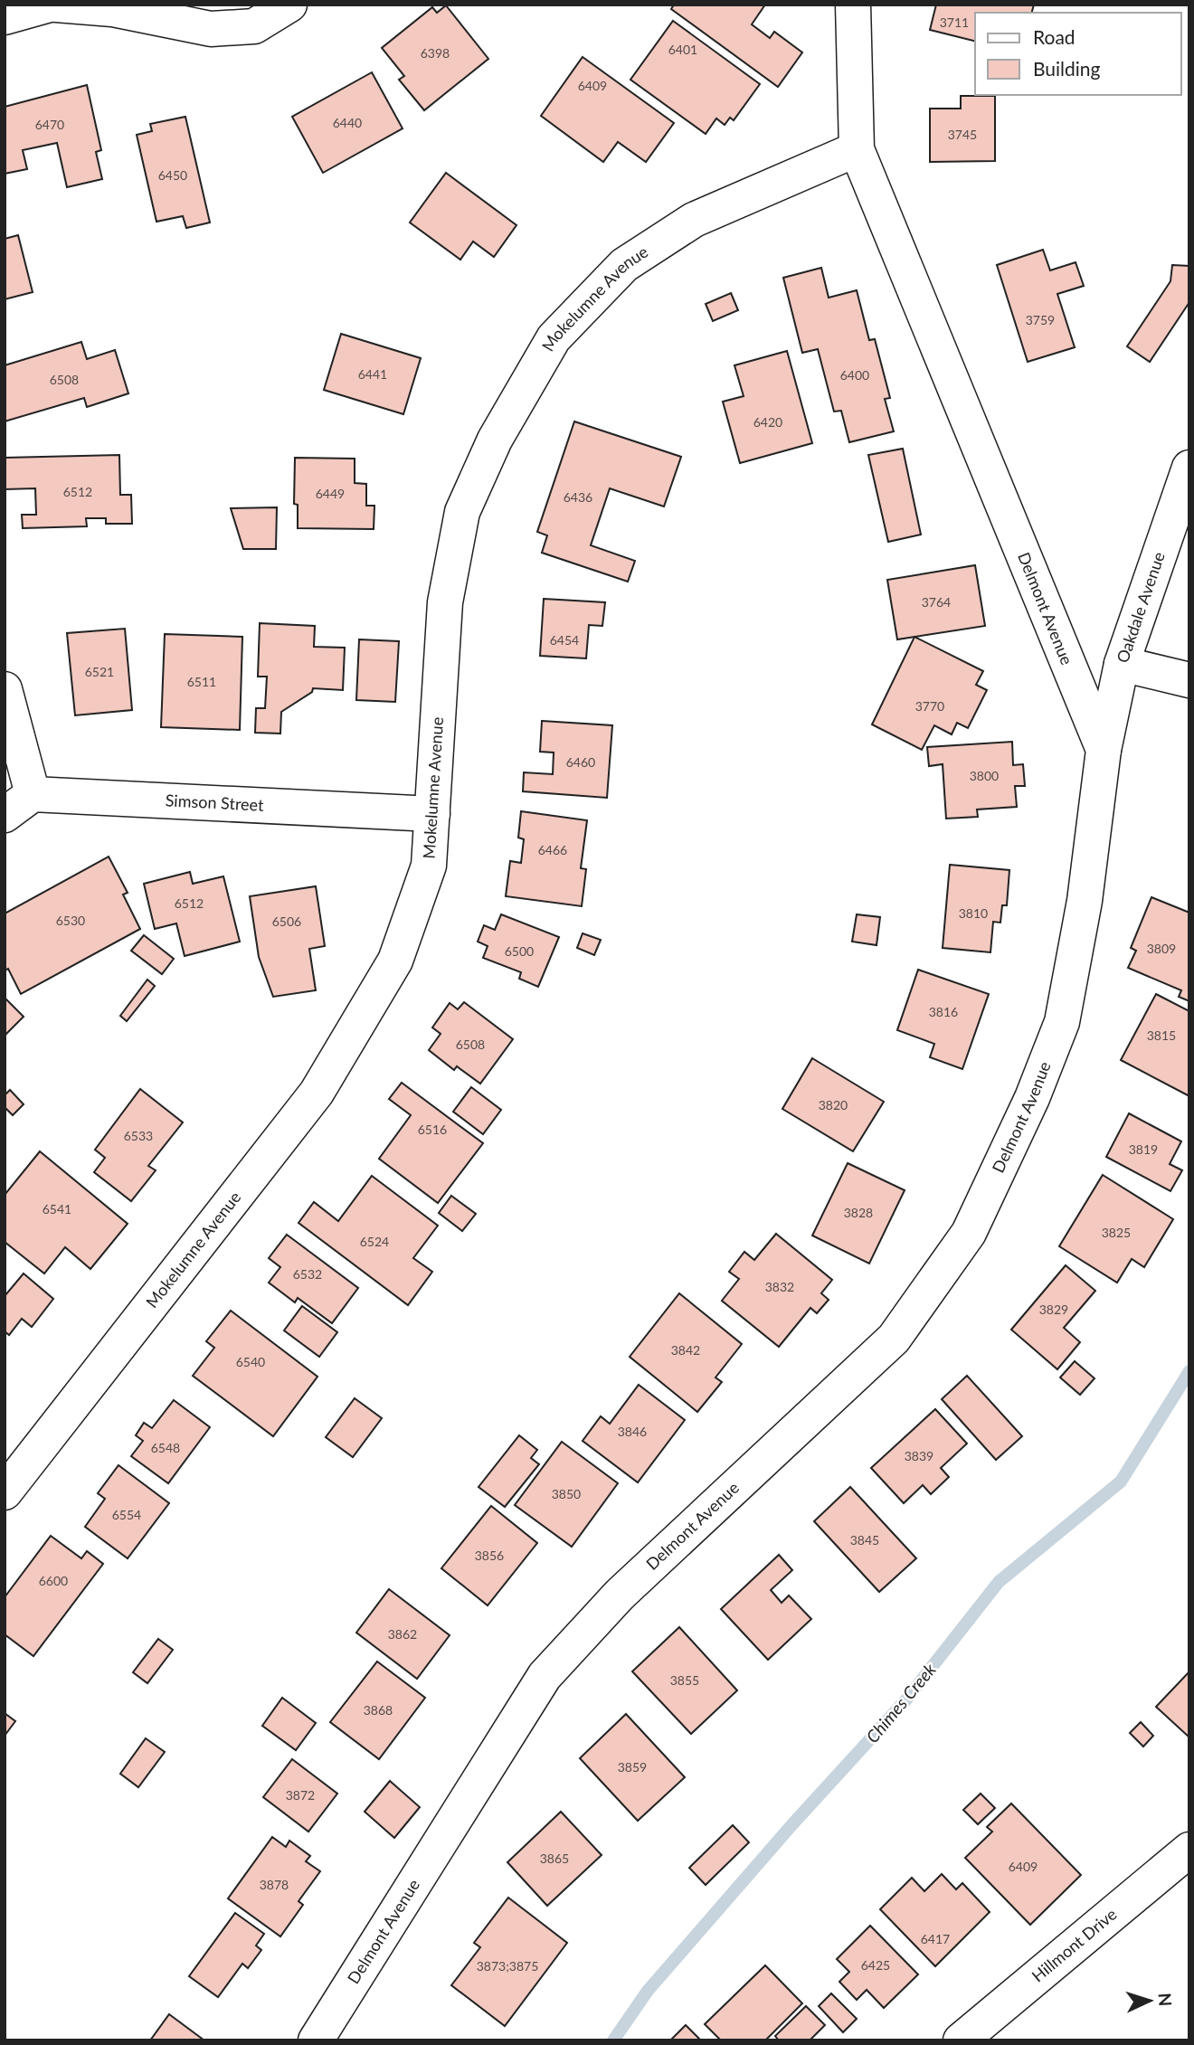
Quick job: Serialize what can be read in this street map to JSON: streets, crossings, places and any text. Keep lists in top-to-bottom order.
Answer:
{
  "streets": {
    "street": [
      "Mokelumne Avenue",
      "Oakdale Avenue",
      "Delmont Avenue",
      "Simson Street",
      "Hillmont Drive"
    ]
  },
  "crossings": [
    ["Mokelumne Avenue", "Delmont Avenue"],
    ["Mokelumne Avenue", "Simson Street"],
    ["Oakdale Avenue", "Delmont Avenue"]
  ],
  "water": ["Chimes Creek"],
  "house_numbers": [
    "3711",
    "6401",
    "6398",
    "6409",
    "6440",
    "6470",
    "3745",
    "6450",
    "3759",
    "6441",
    "6400",
    "6508",
    "6420",
    "6512",
    "6449",
    "6436",
    "3764",
    "6454",
    "6521",
    "6511",
    "3770",
    "6460",
    "3800",
    "6466",
    "6512",
    "3810",
    "6530",
    "6506",
    "3809",
    "6500",
    "3816",
    "3815",
    "6508",
    "3820",
    "6516",
    "6533",
    "3819",
    "6541",
    "3828",
    "3825",
    "6524",
    "6532",
    "3832",
    "3829",
    "3842",
    "6540",
    "3846",
    "6548",
    "3839",
    "3850",
    "6554",
    "3845",
    "3856",
    "6600",
    "3862",
    "3855",
    "3868",
    "3859",
    "3872",
    "3865",
    "6409",
    "3878",
    "6417",
    "6425",
    "3873;3875"
  ],
  "legend": ["Road", "Building"],
  "north": "right"
}
